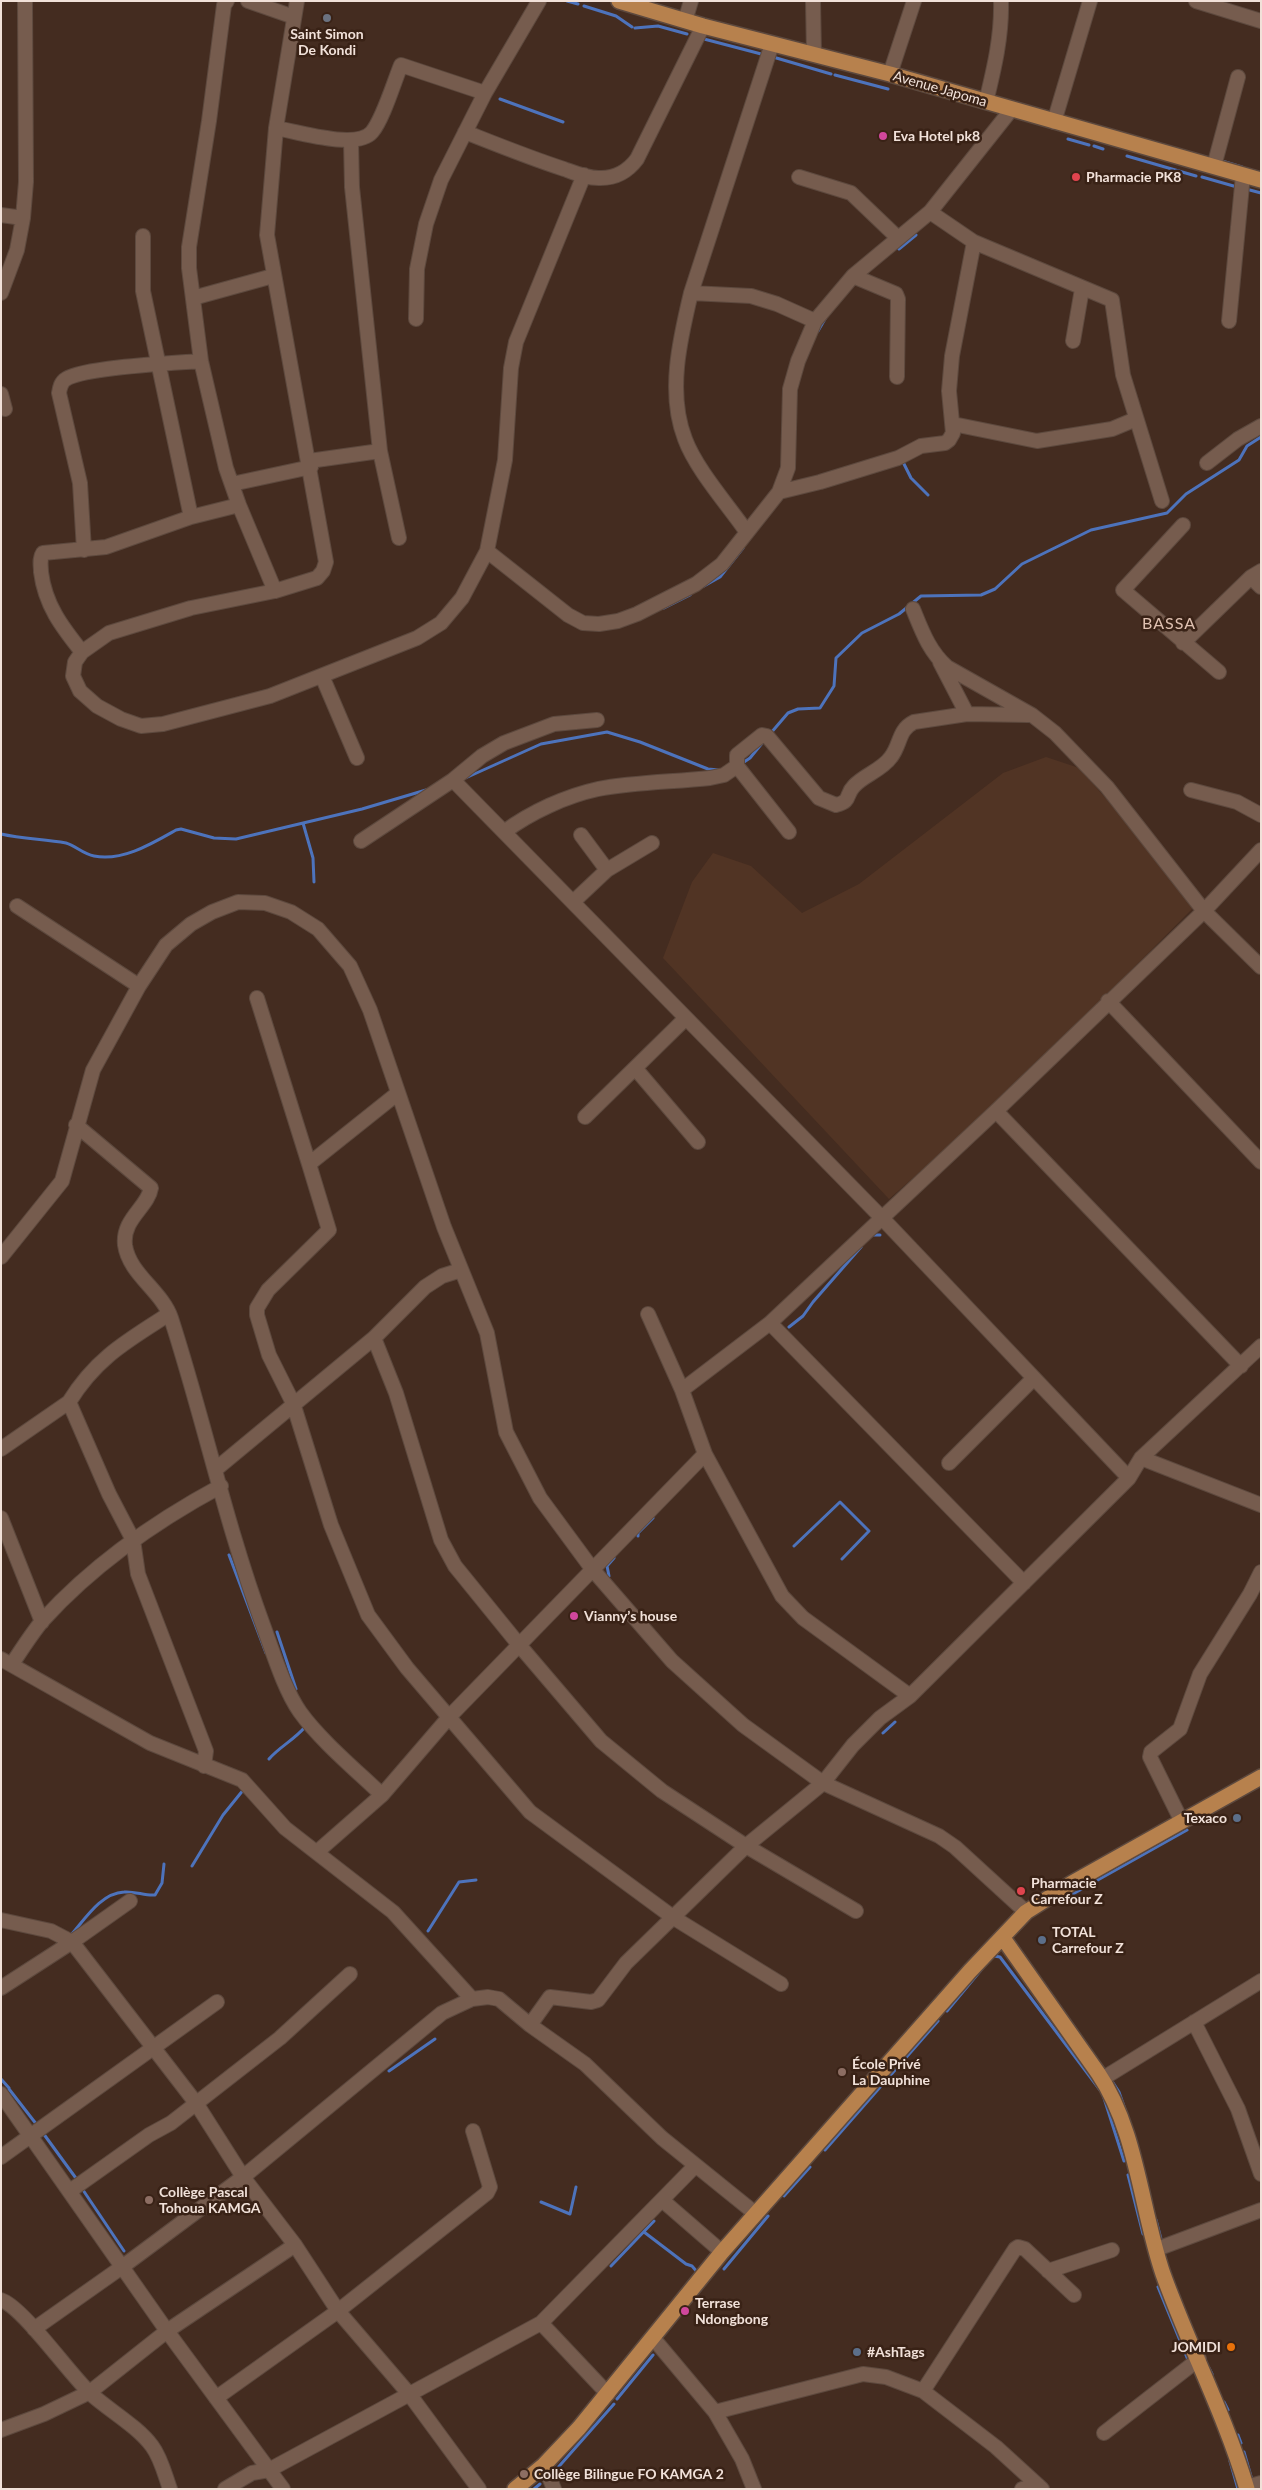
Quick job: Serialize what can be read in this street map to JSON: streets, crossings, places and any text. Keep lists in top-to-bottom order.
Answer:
{
  "streets": {
    "main road": ["Avenue Japoma"]
  },
  "districts": ["BASSA"],
  "places": [
    "Saint Simon De Kondi",
    "Eva Hotel pk8",
    "Pharmacie PK8",
    "Vianny’s house",
    "Texaco",
    "Pharmacie Carrefour Z",
    "TOTAL Carrefour Z",
    "École Privé La Dauphine",
    "Collège Pascal Tohoua KAMGA",
    "Terrase Ndongbong",
    "JOMIDI",
    "#AshTags",
    "Collège Bilingue FO KAMGA 2"
  ]
}
